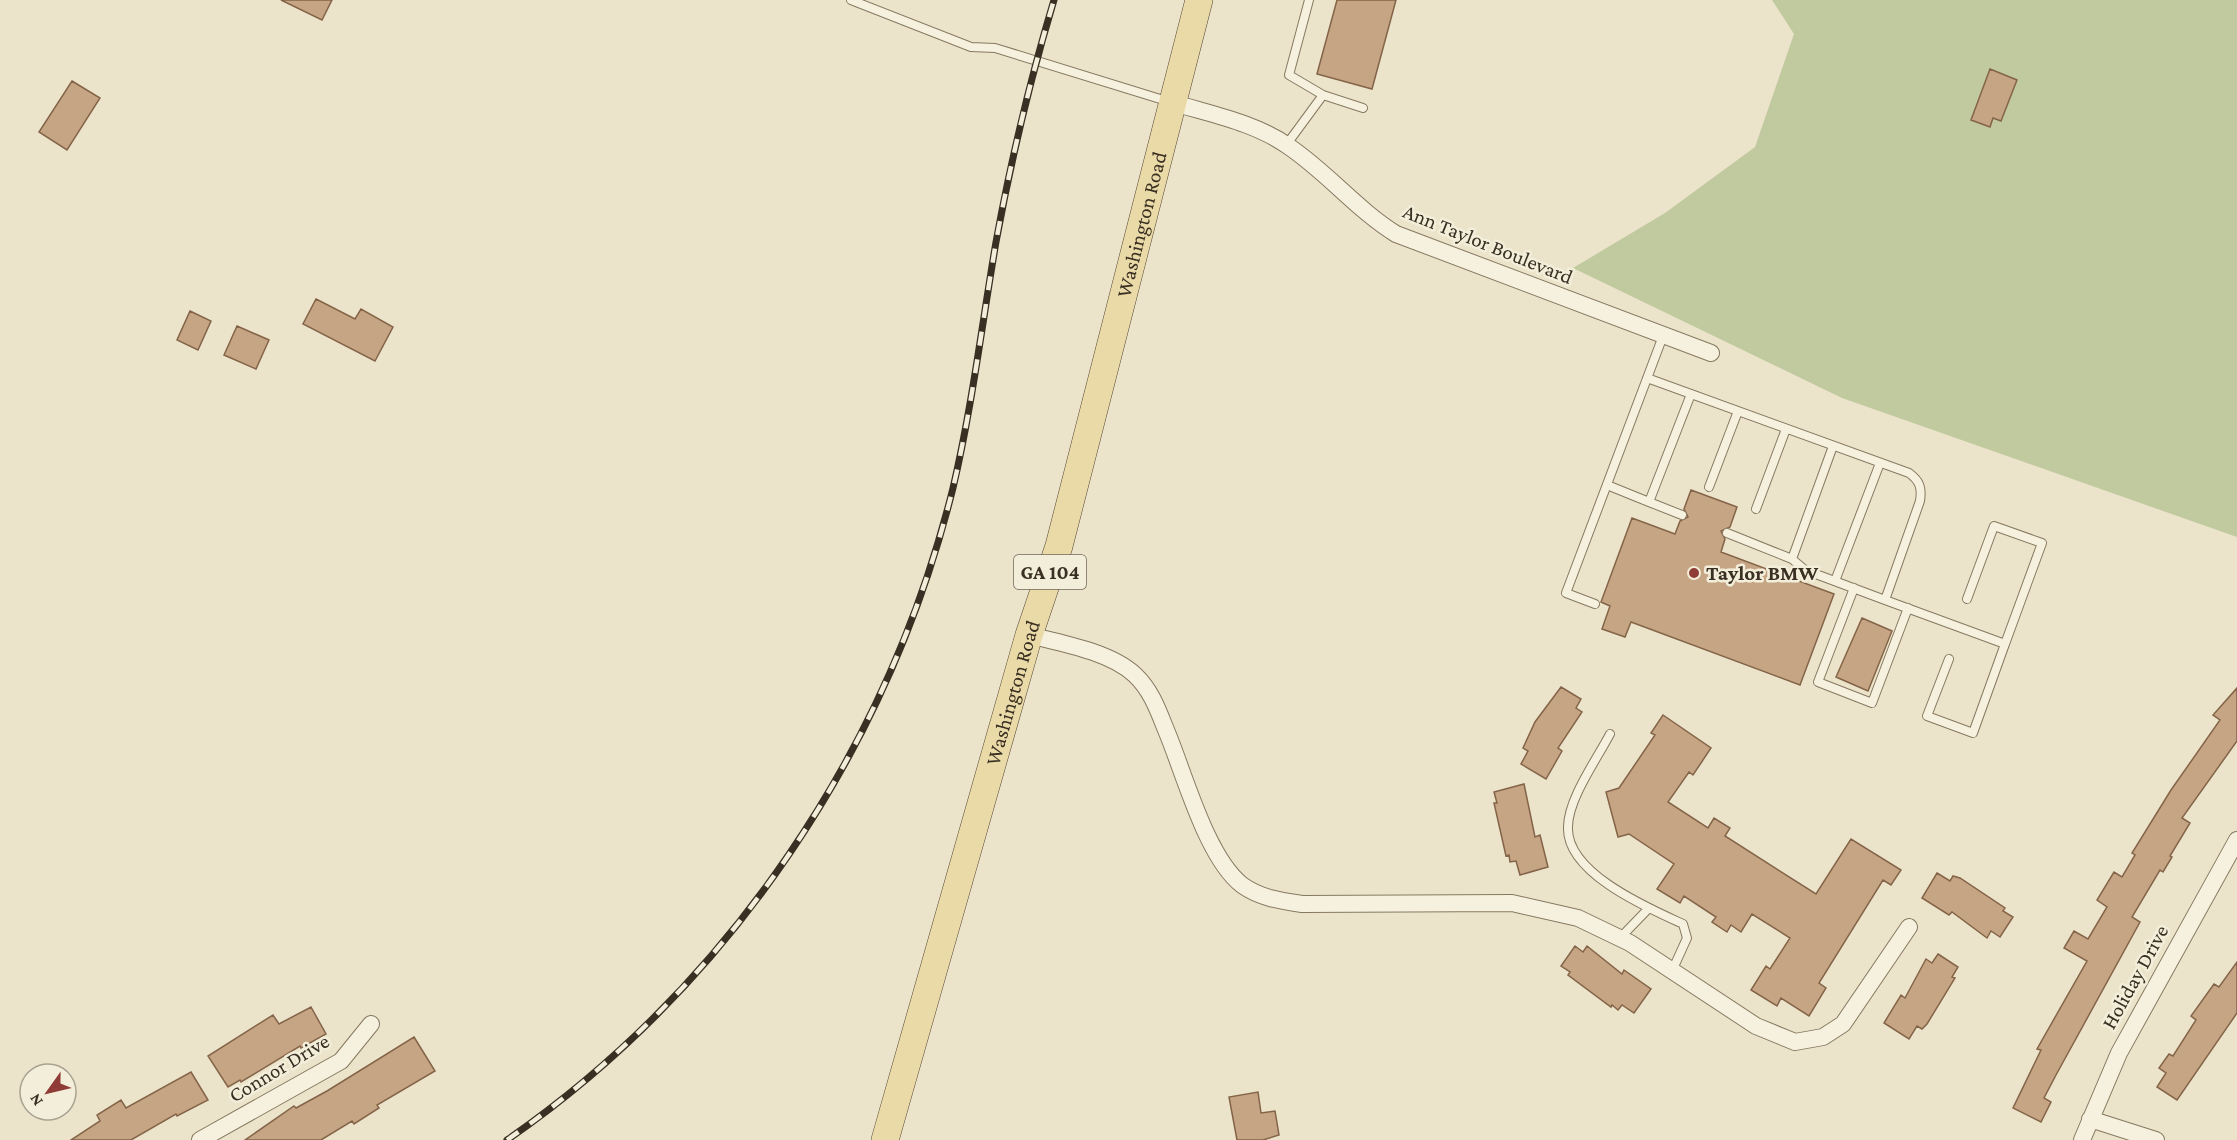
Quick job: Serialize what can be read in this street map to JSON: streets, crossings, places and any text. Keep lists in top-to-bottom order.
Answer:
{
  "streets": {
    "main road": ["Washington Road", "GA 104"],
    "street": ["Ann Taylor Boulevard", "Holiday Drive", "Connor Drive"]
  },
  "crossings": [
    ["Washington Road", "Ann Taylor Boulevard"]
  ],
  "places": ["Taylor BMW"],
  "north": "bottom left"
}
